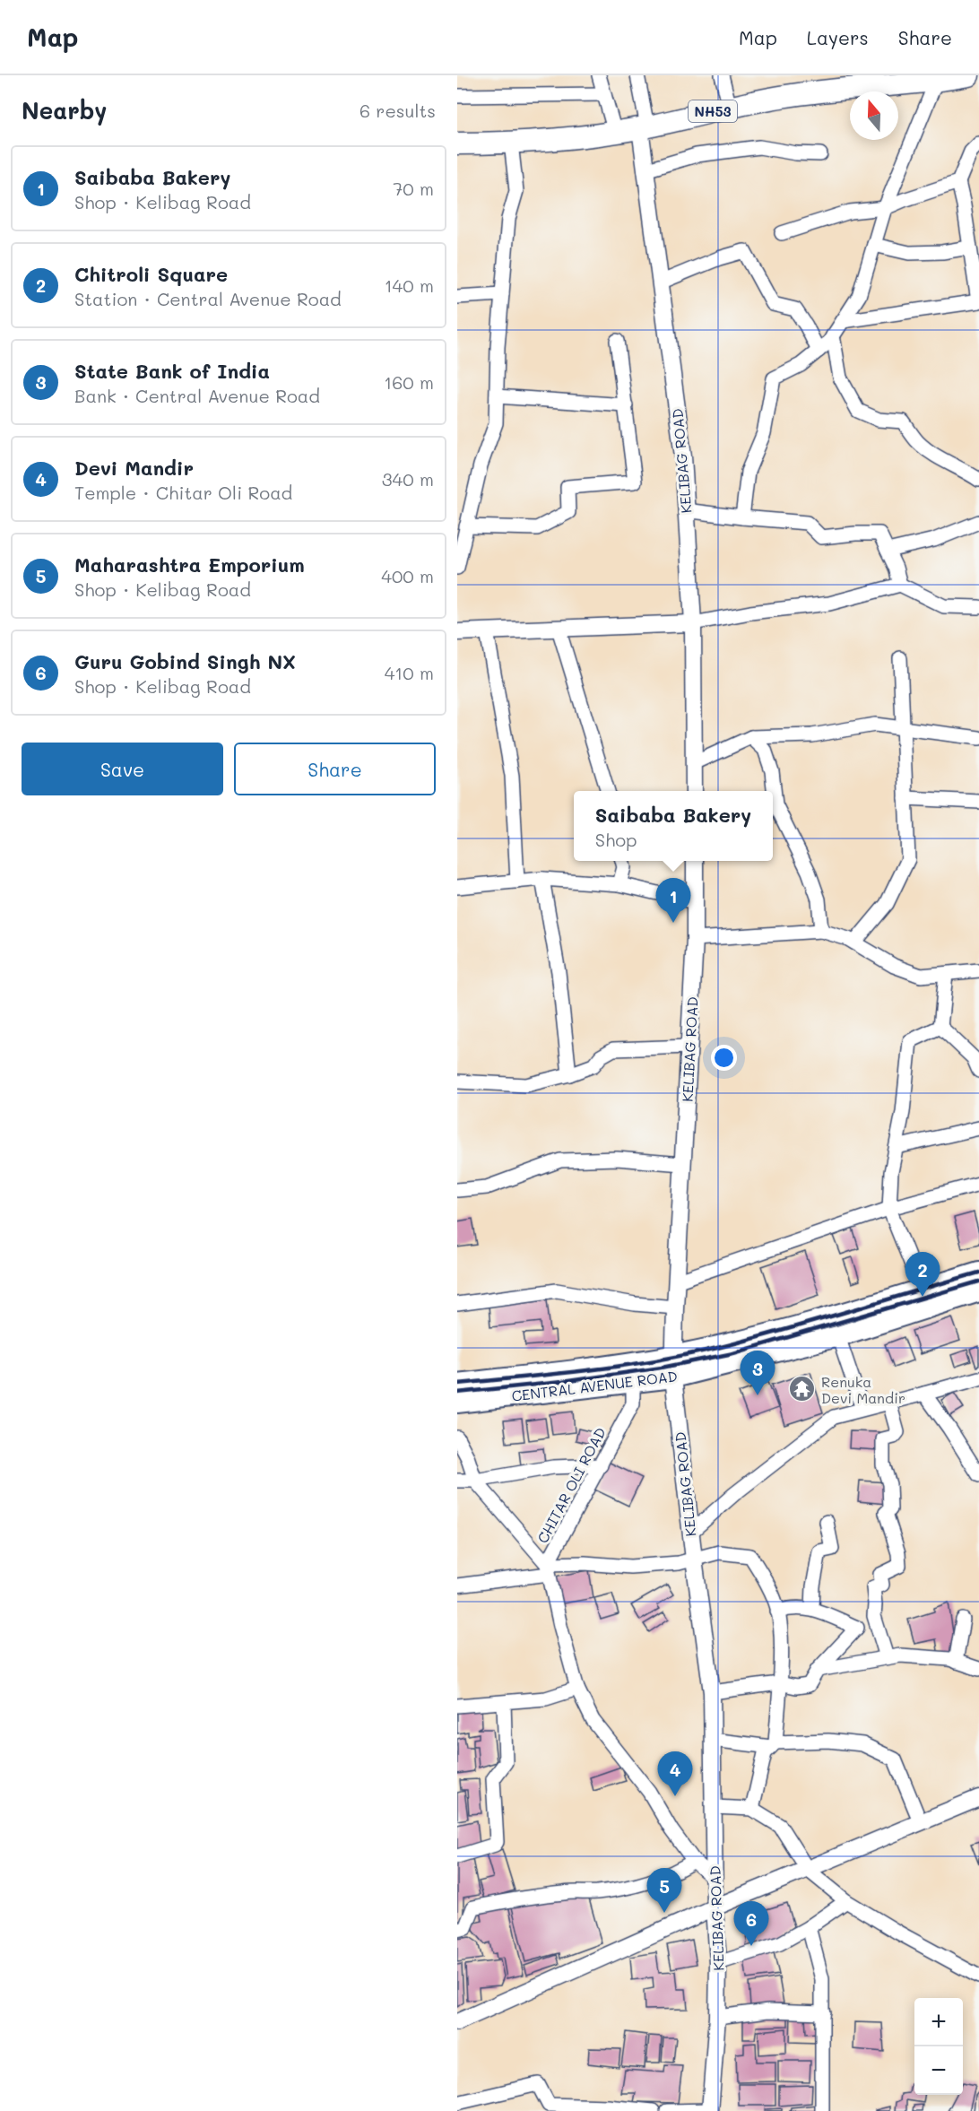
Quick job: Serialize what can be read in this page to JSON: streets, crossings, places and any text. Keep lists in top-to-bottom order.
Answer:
{
  "streets": {
    "highway": ["NH53"],
    "main road": ["CENTRAL AVENUE ROAD"],
    "street": ["KELIBAG ROAD", "CHITAR OLI ROAD"]
  },
  "crossings": [
    ["NH53", "KELIBAG ROAD"],
    ["KELIBAG ROAD", "CENTRAL AVENUE ROAD"],
    ["CENTRAL AVENUE ROAD", "CHITAR OLI ROAD"]
  ],
  "places": {
    "temple": ["Renuka Devi Mandir"]
  },
  "north": "top",
  "page": {
    "header": "Map",
    "nav": ["Map", "Layers", "Share"],
    "heading": ["Nearby", "6 results"],
    "list": [
      {
        "mark": "1",
        "name": "Saibaba Bakery",
        "note": "Shop · Kelibag Road",
        "value": "70 m"
      },
      {
        "mark": "2",
        "name": "Chitroli Square",
        "note": "Station · Central Avenue Road",
        "value": "140 m"
      },
      {
        "mark": "3",
        "name": "State Bank of India",
        "note": "Bank · Central Avenue Road",
        "value": "160 m"
      },
      {
        "mark": "4",
        "name": "Devi Mandir",
        "note": "Temple · Chitar Oli Road",
        "value": "340 m"
      },
      {
        "mark": "5",
        "name": "Maharashtra Emporium",
        "note": "Shop · Kelibag Road",
        "value": "400 m"
      },
      {
        "mark": "6",
        "name": "Guru Gobind Singh NX",
        "note": "Shop · Kelibag Road",
        "value": "410 m"
      }
    ],
    "buttons": ["Save", "Share"],
    "popup": ["Saibaba Bakery", "Shop"],
    "pins": [
      "1",
      "2",
      "3",
      "4",
      "5",
      "6"
    ],
    "map_buttons": ["+", "−"]
  }
}
